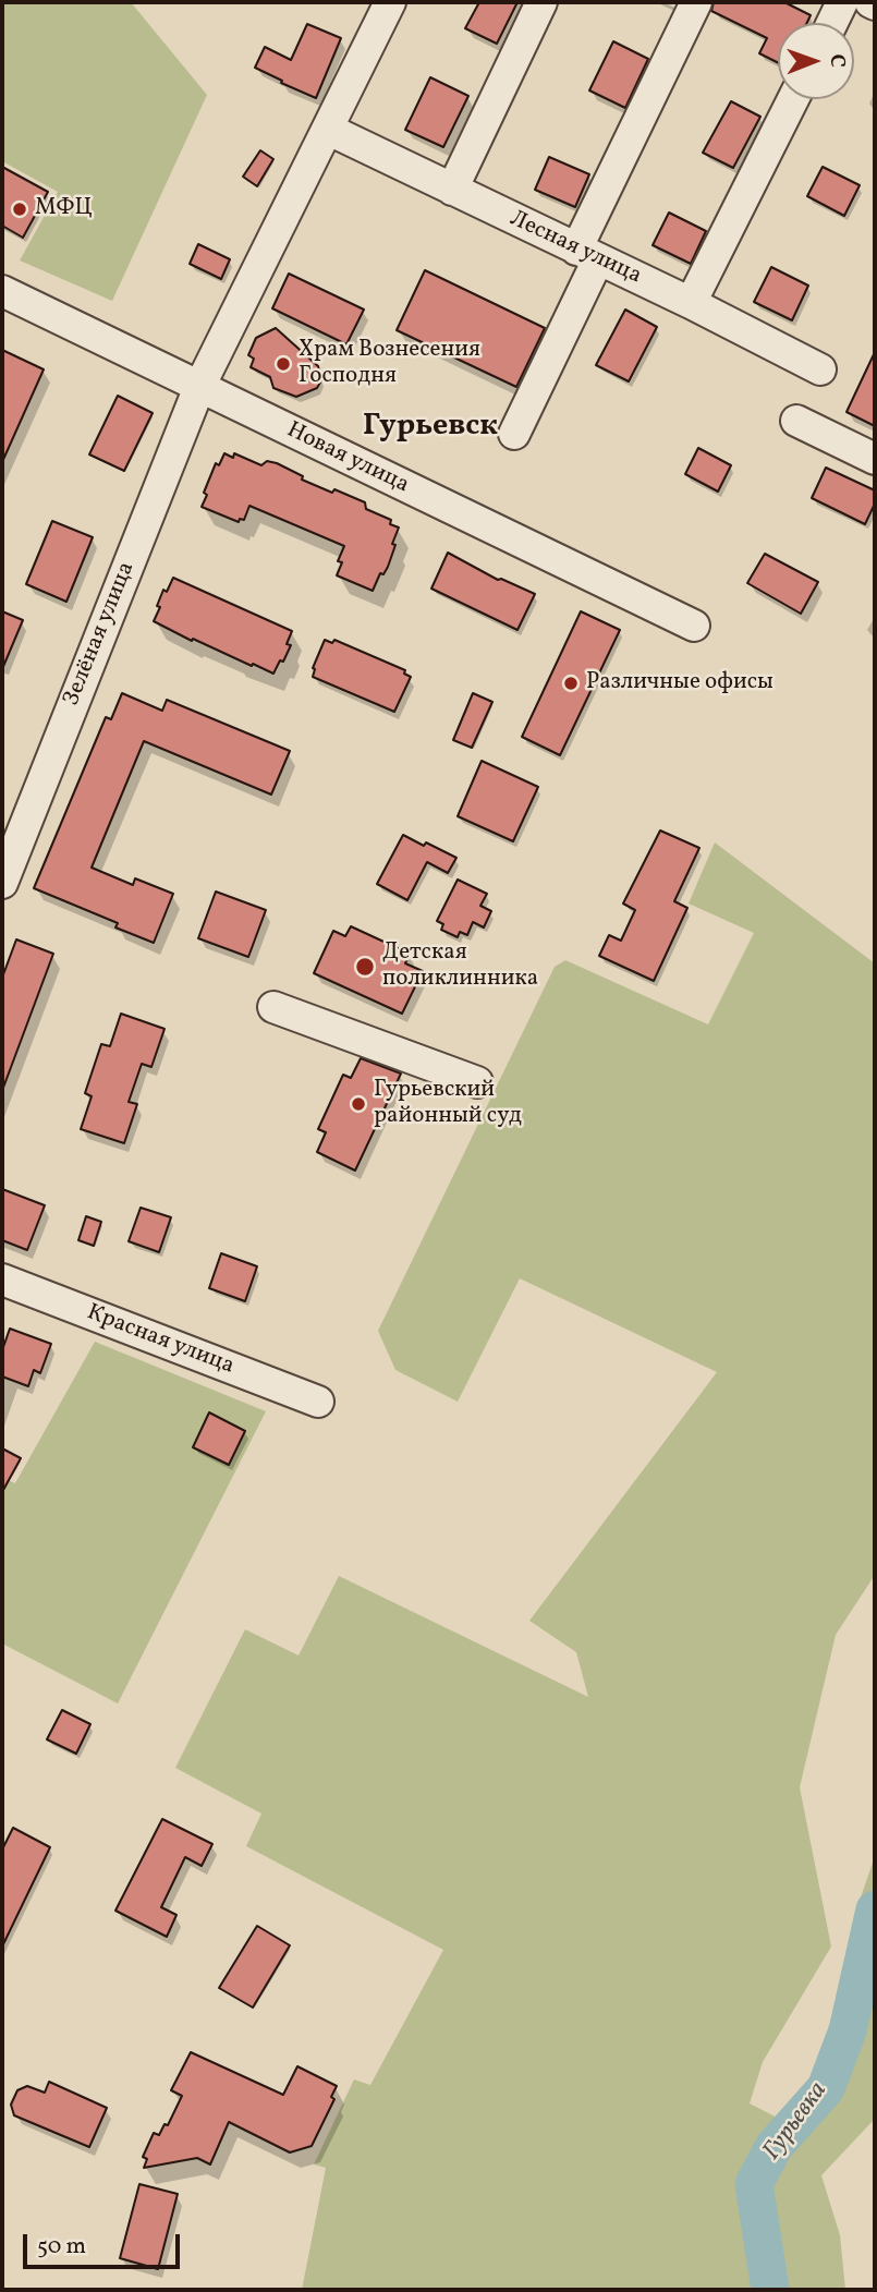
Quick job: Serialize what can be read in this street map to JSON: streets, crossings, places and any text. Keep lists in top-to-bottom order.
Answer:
{
  "streets": {
    "street": [
      "Лесная улица",
      "Новая улица",
      "Зелёная улица",
      "Красная улица"
    ]
  },
  "crossings": [
    ["Новая улица", "Зелёная улица"]
  ],
  "districts": ["Гурьевск"],
  "water": ["Гурьевка"],
  "places": [
    "МФЦ",
    "Храм Вознесения Господня",
    "Различные офисы",
    "Детская поликлинника",
    "Гурьевский районный суд"
  ],
  "scale_bar": "50 m",
  "north": "right"
}
